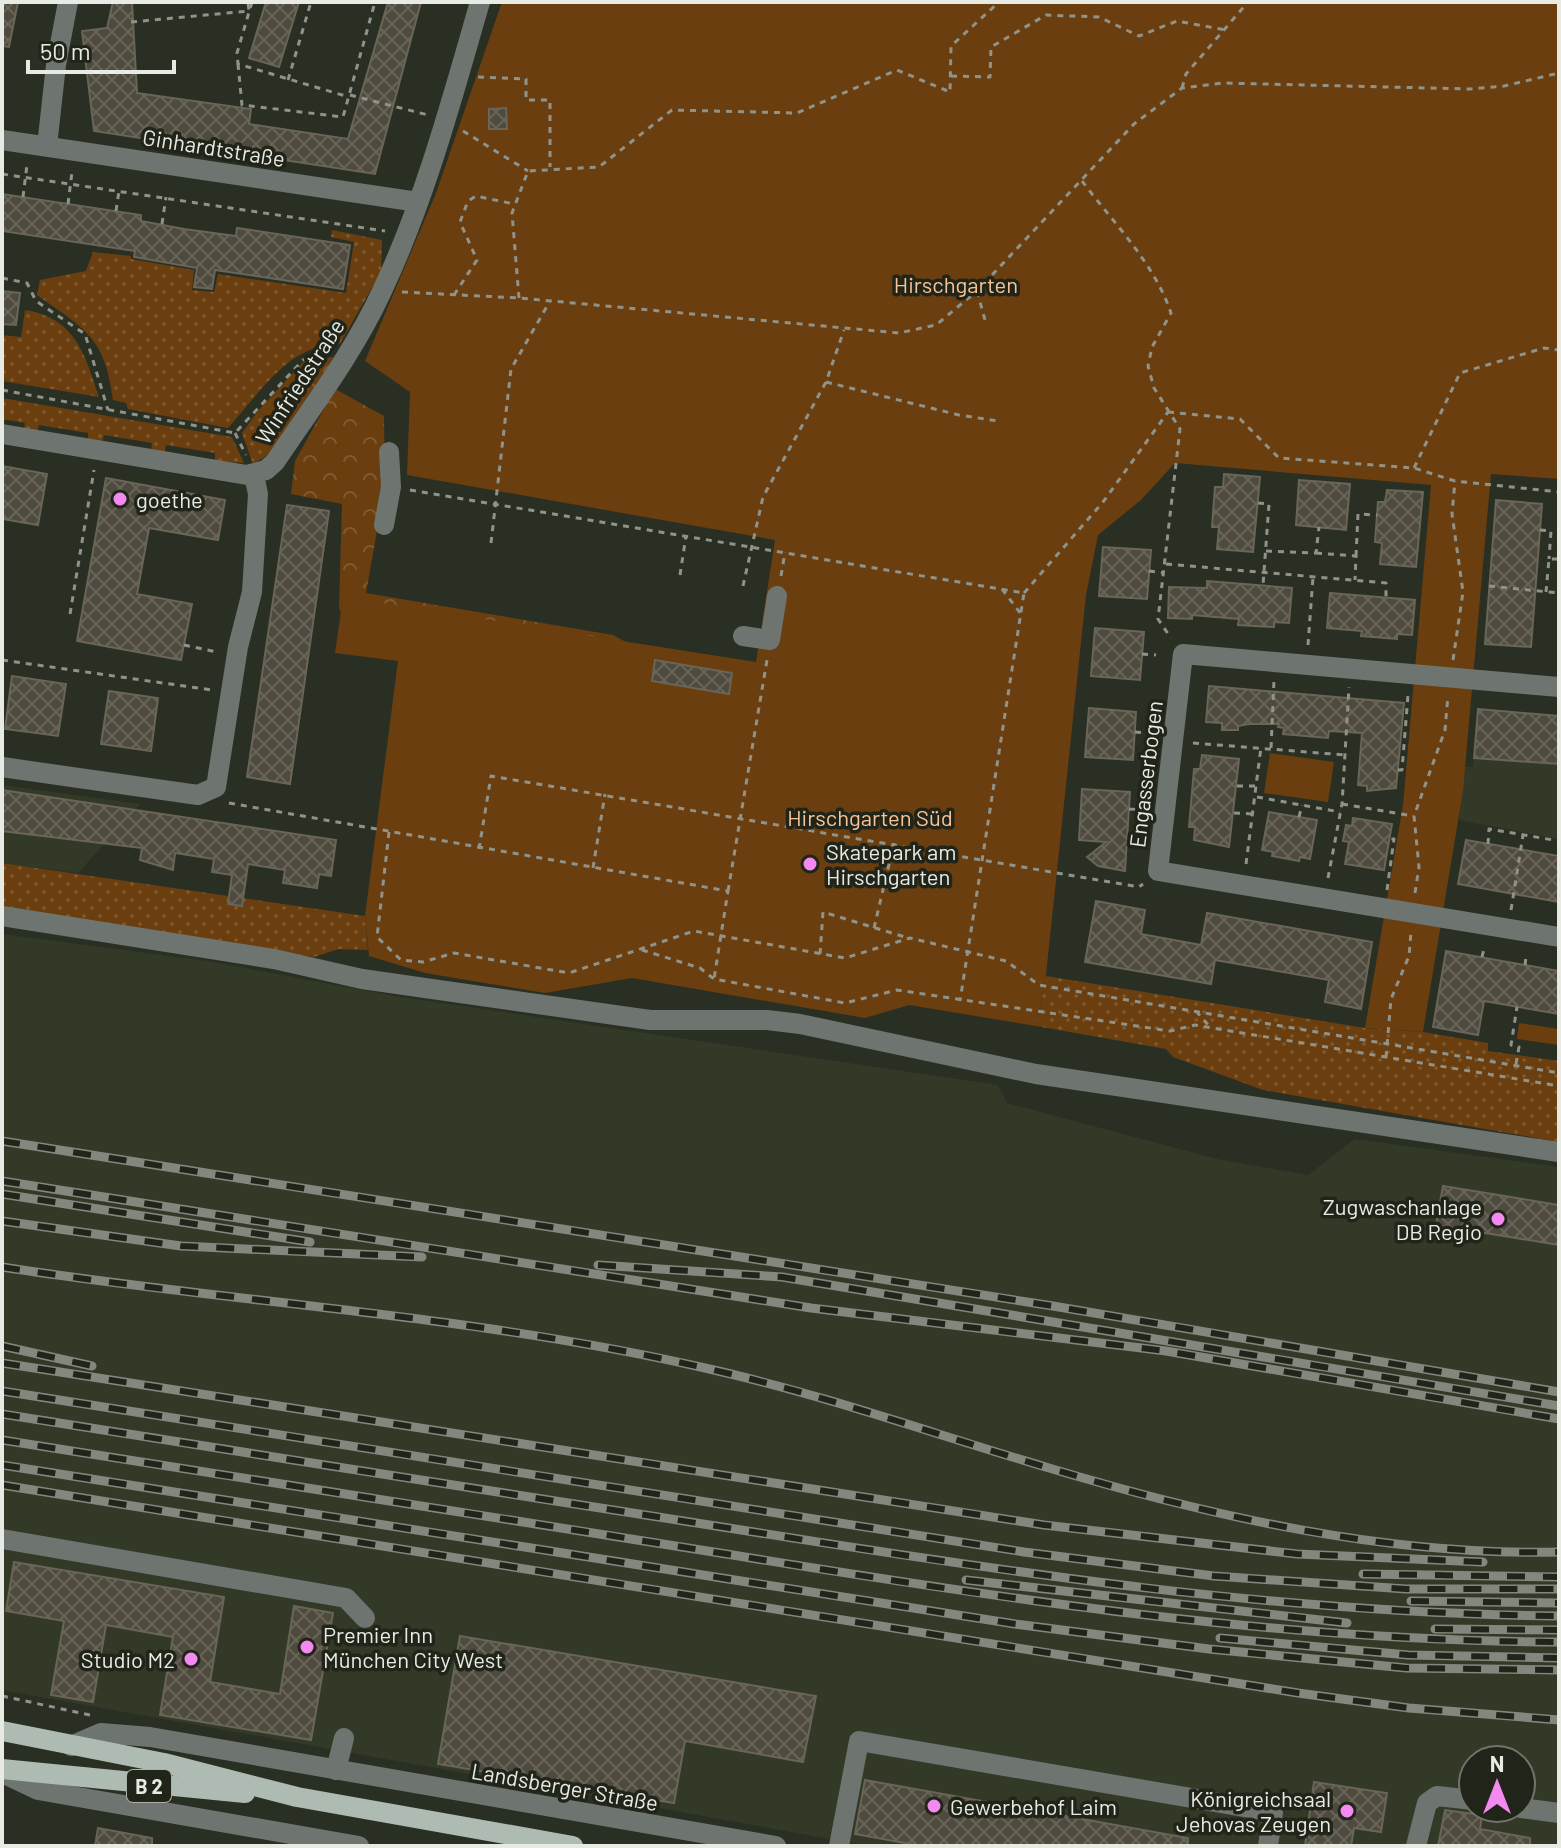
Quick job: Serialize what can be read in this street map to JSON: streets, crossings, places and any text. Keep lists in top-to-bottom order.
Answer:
{
  "streets": {
    "main road": ["B 2"],
    "street": [
      "Ginhardtstraße",
      "Winfriedstraße",
      "Engasserbogen",
      "Landsberger Straße"
    ]
  },
  "crossings": [
    ["Ginhardtstraße", "Winfriedstraße"],
    ["B 2", "Landsberger Straße"]
  ],
  "parks": ["Hirschgarten", "Hirschgarten Süd"],
  "places": [
    "goethe",
    "Skatepark am Hirschgarten",
    "Zugwaschanlage DB Regio",
    "Premier Inn München City West",
    "Studio M2",
    "Gewerbehof Laim",
    "Königreichsaal Jehovas Zeugen"
  ],
  "scale_bar": "50 m",
  "north": "top"
}
